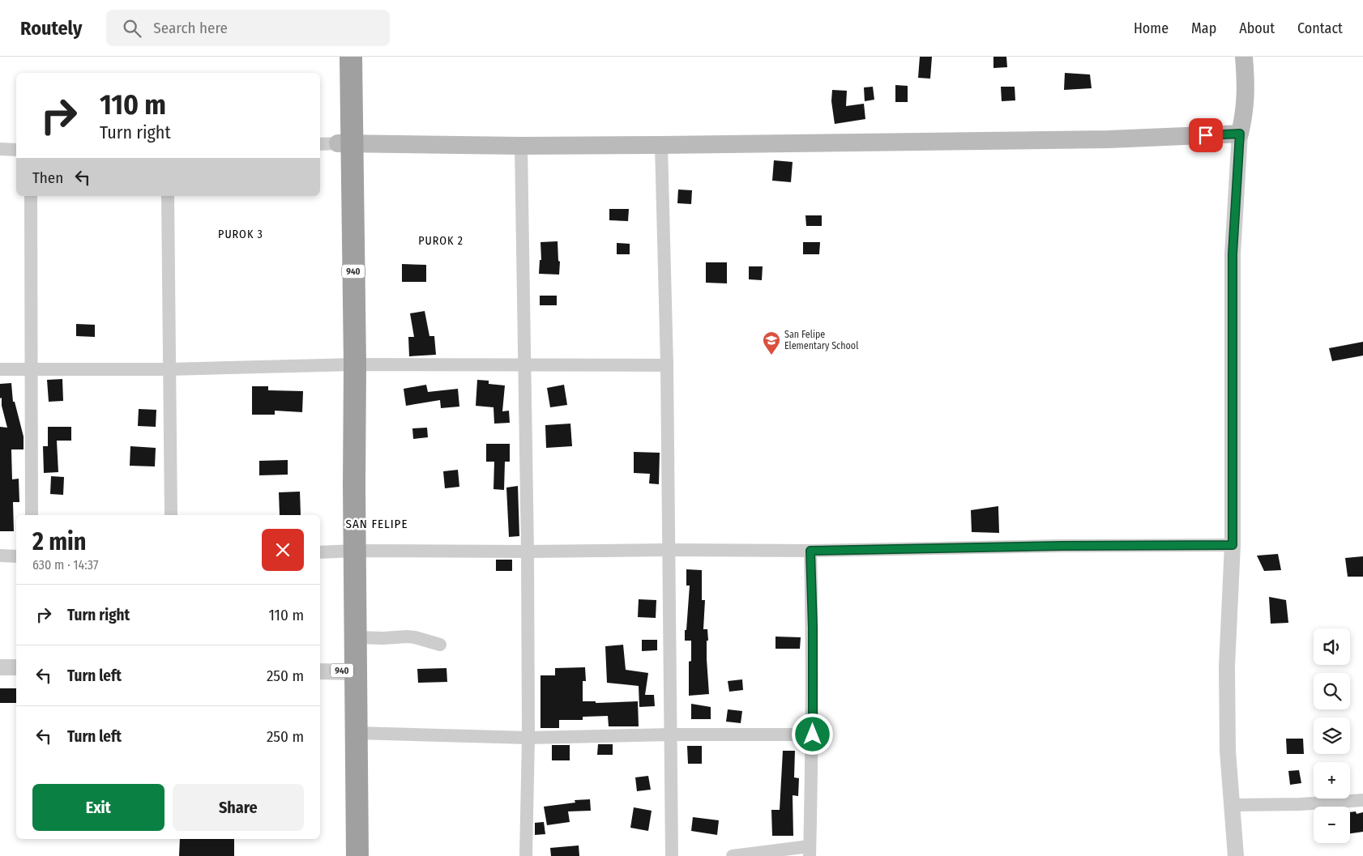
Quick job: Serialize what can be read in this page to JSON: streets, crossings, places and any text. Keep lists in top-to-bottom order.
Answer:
{
  "streets": {
    "highway": ["940"]
  },
  "districts": ["PUROK 3", "PUROK 2", "SAN FELIPE"],
  "places": {
    "school or university": ["San Felipe Elementary School"]
  },
  "page": {
    "header": "Routely",
    "search": "Search here",
    "nav": [
      "Home",
      "Map",
      "About",
      "Contact"
    ],
    "turn": ["110 m", "Turn right"],
    "then": "Then",
    "heading": ["2 min", "630 m · 14:37"],
    "list": [
      {
        "name": "Turn right",
        "value": "110 m"
      },
      {
        "name": "Turn left",
        "value": "250 m"
      },
      {
        "name": "Turn left",
        "value": "250 m"
      }
    ],
    "map_buttons": ["+", "−"],
    "buttons": ["Exit", "Share"]
  }
}
